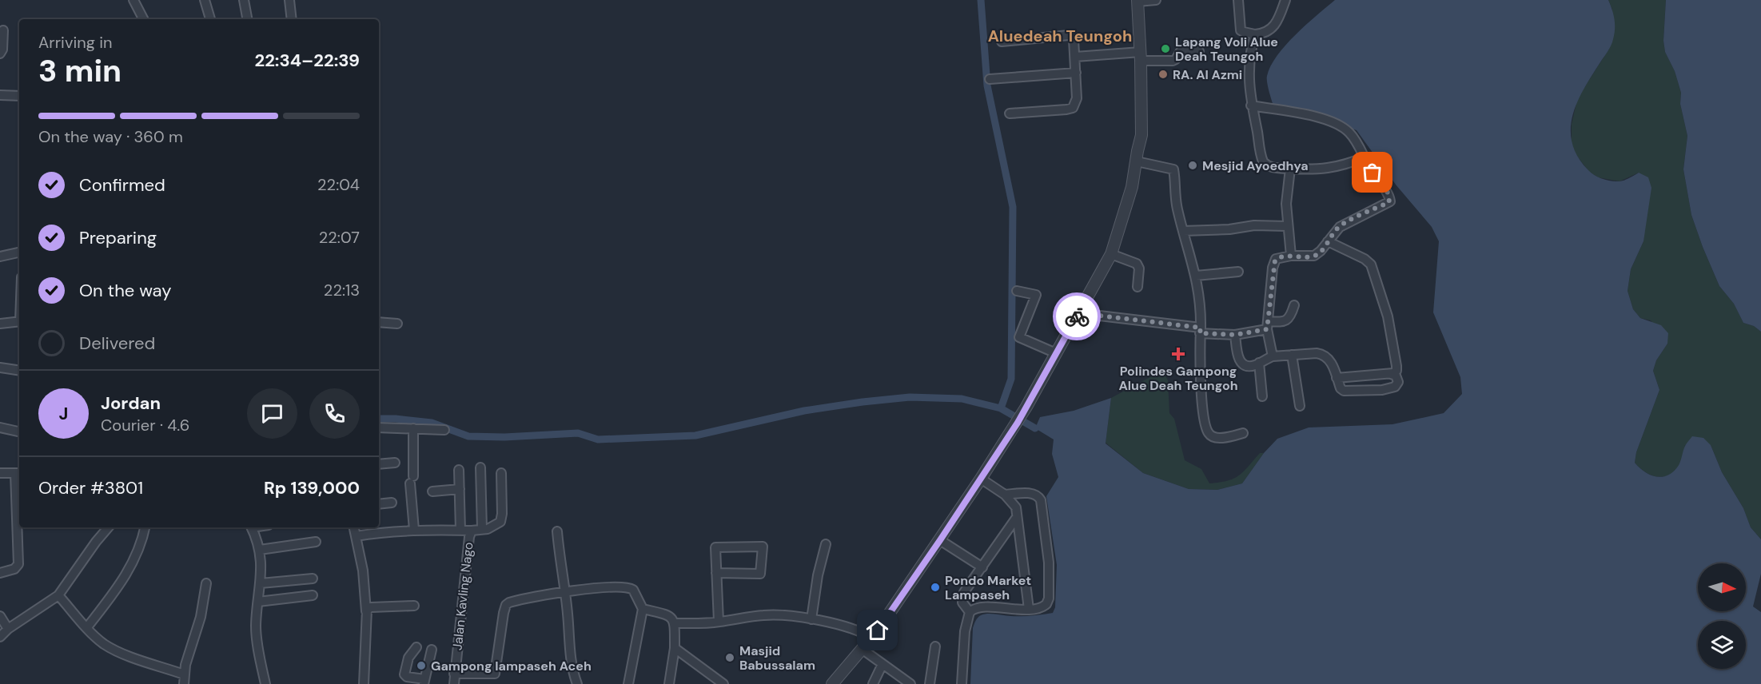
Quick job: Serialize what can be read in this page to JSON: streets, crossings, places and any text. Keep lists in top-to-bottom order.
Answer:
{
  "streets": {
    "street": ["Jalan Kavling Nago"]
  },
  "districts": ["Aluedeah Teungoh"],
  "places": {
    "other": [
      "Lapang Voli Alue Deah Teungoh",
      "RA. Al Azmi",
      "Mesjid Ayoedhya",
      "Pondo Market Lampaseh",
      "Masjid Babussalam",
      "Gampong lampaseh Aceh"
    ],
    "health": ["Polindes Gampong Alue Deah Teungoh"]
  },
  "north": "right",
  "page": {
    "heading": ["3 min", "Arriving in", "22:34–22:39"],
    "panel": [
      "Jordan",
      "Courier · 4.6",
      "Order #3801",
      "Rp 139,000"
    ],
    "bar": "On the way · 360 m",
    "list": [
      ["Confirmed", "22:04"],
      ["Preparing", "22:07"],
      ["On the way", "22:13"],
      "Delivered"
    ],
    "round": "J"
  }
}
